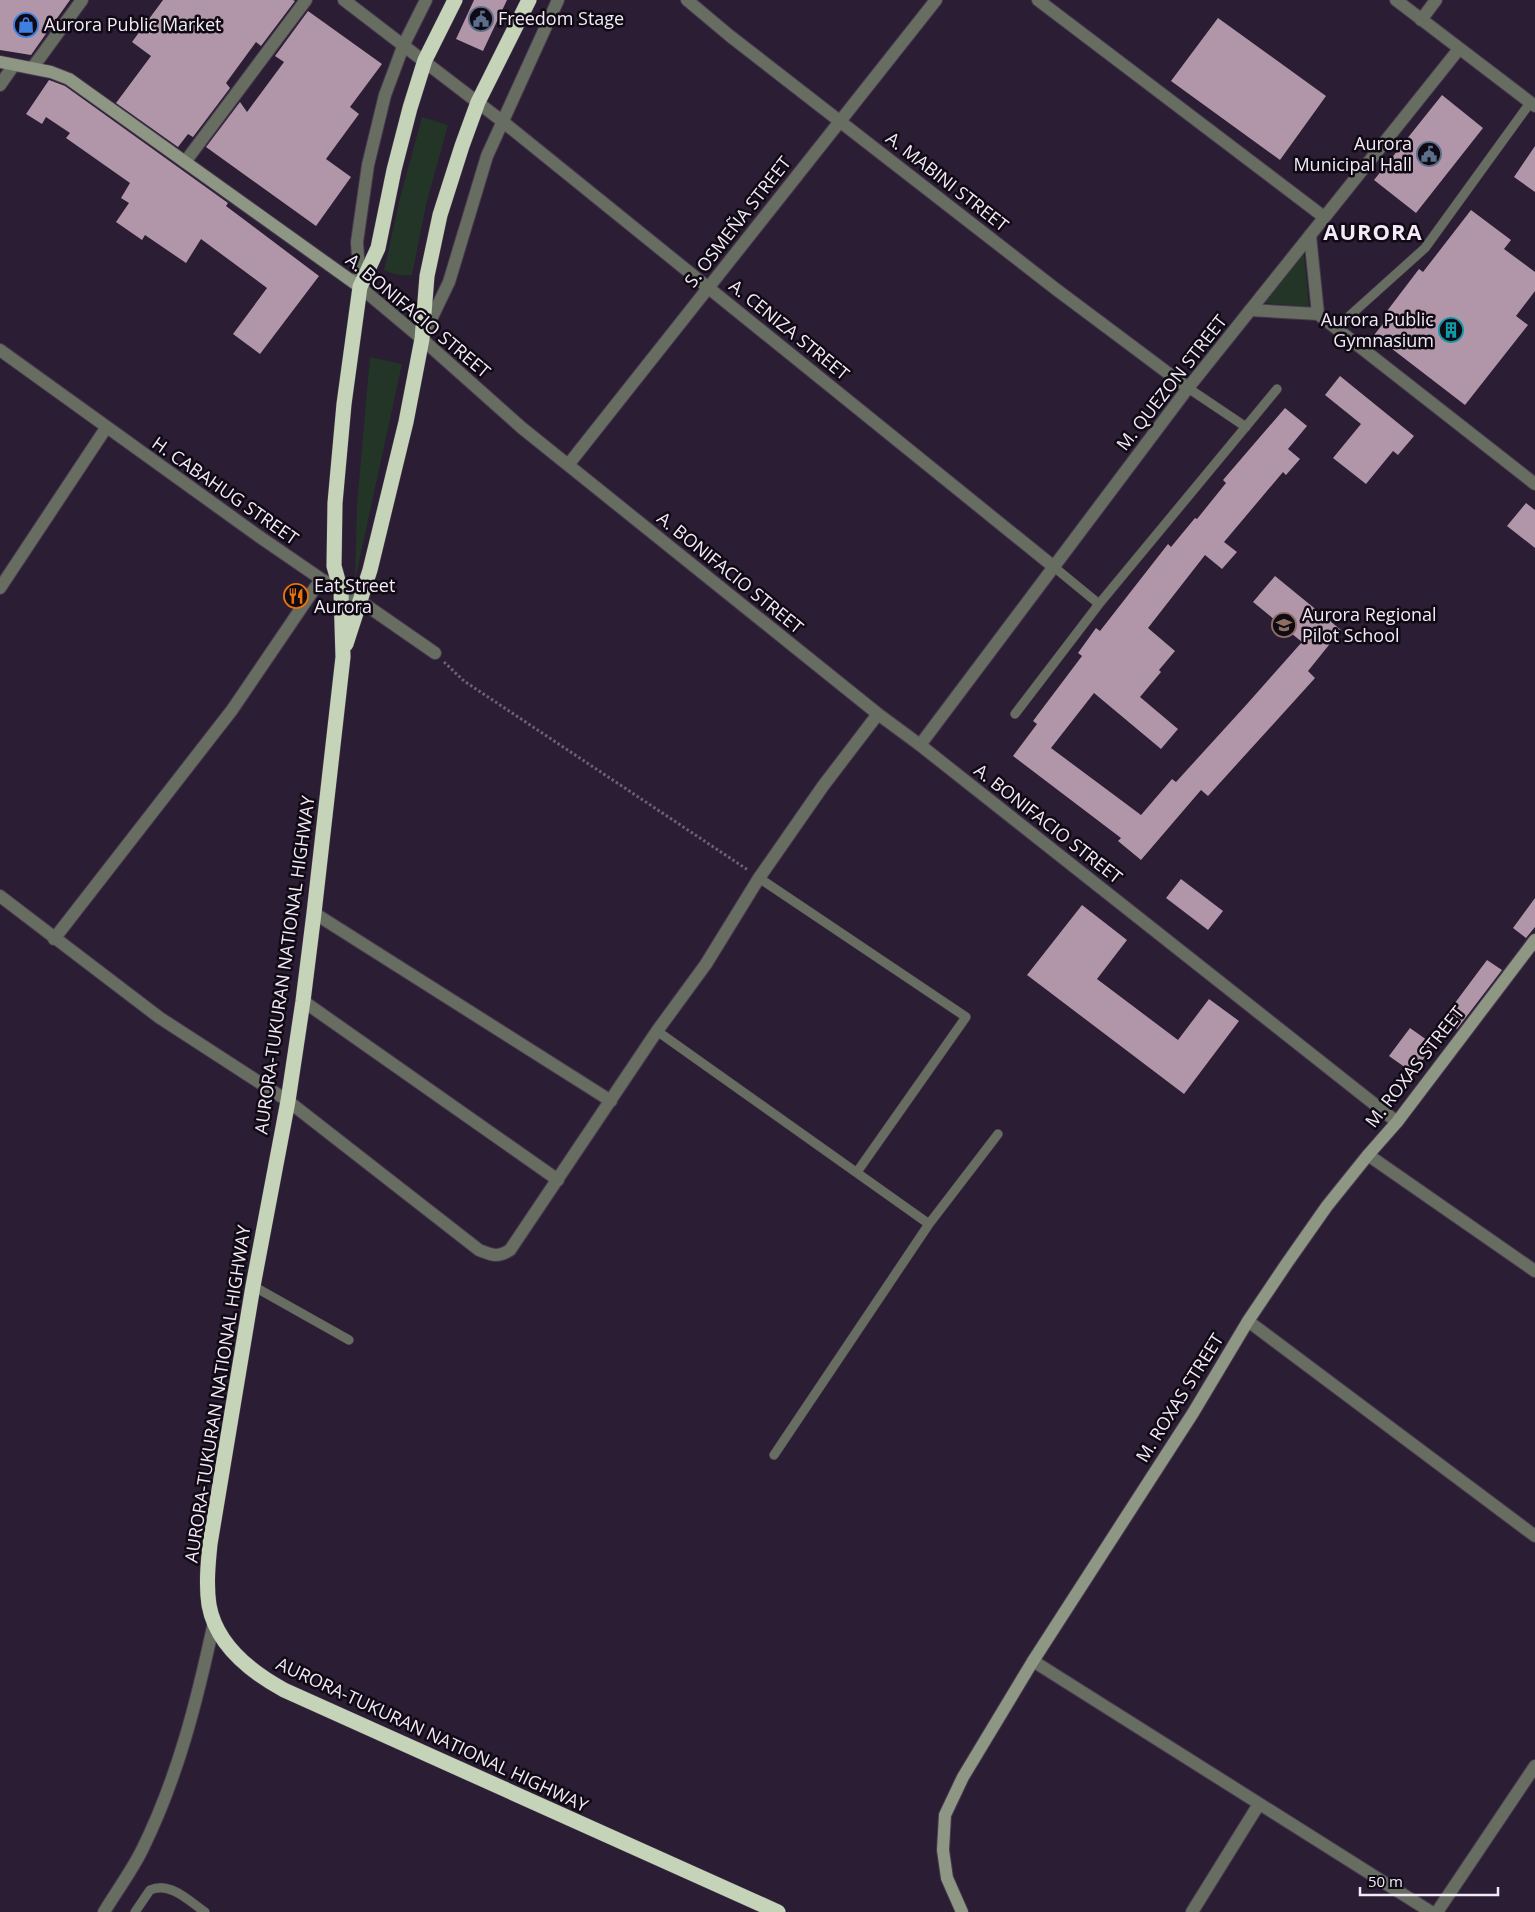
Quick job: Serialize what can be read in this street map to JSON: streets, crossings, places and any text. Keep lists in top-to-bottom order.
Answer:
{
  "streets": {
    "highway": ["AURORA-TUKURAN NATIONAL HIGHWAY"],
    "street": [
      "A. MABINI STREET",
      "S. OSMEÑA STREET",
      "A. BONIFACIO STREET",
      "A. CENIZA STREET",
      "M. QUEZON STREET",
      "H. CABAHUG STREET",
      "M. ROXAS STREET"
    ]
  },
  "crossings": [
    ["A. MABINI STREET", "S. OSMEÑA STREET"],
    ["A. MABINI STREET", "M. QUEZON STREET"],
    ["S. OSMEÑA STREET", "A. BONIFACIO STREET"],
    ["S. OSMEÑA STREET", "A. CENIZA STREET"],
    ["A. BONIFACIO STREET", "M. QUEZON STREET"],
    ["A. BONIFACIO STREET", "AURORA-TUKURAN NATIONAL HIGHWAY"],
    ["A. BONIFACIO STREET", "M. ROXAS STREET"],
    ["A. CENIZA STREET", "M. QUEZON STREET"],
    ["A. CENIZA STREET", "AURORA-TUKURAN NATIONAL HIGHWAY"],
    ["H. CABAHUG STREET", "AURORA-TUKURAN NATIONAL HIGHWAY"]
  ],
  "districts": ["AURORA"],
  "places": {
    "public building": ["Freedom Stage", "Aurora Municipal Hall"],
    "shop": ["Aurora Public Market"],
    "building": ["Aurora Public Gymnasium"],
    "restaurant": ["Eat Street Aurora"],
    "school or university": ["Aurora Regional Pilot School"]
  },
  "scale_bar": "50 m"
}
